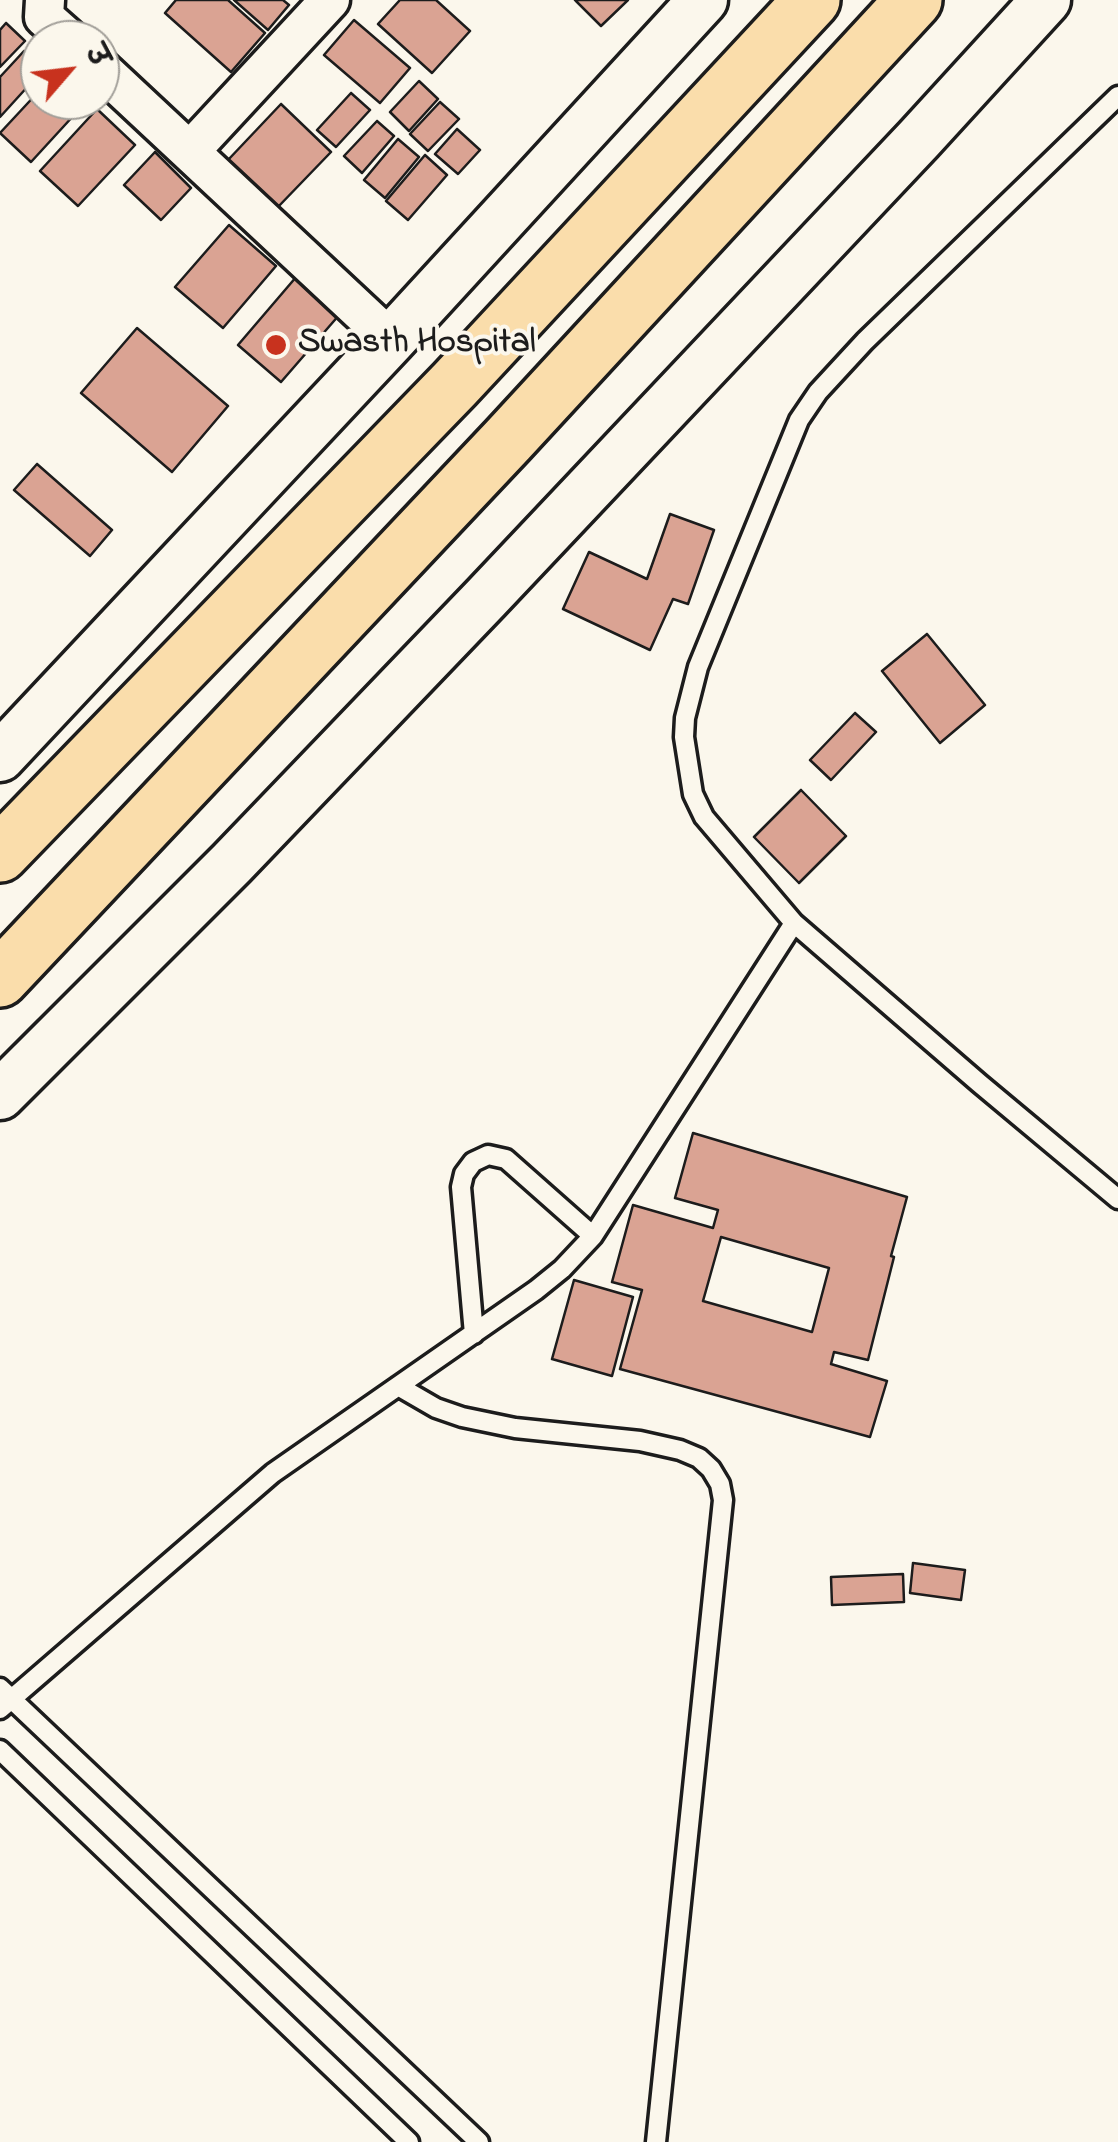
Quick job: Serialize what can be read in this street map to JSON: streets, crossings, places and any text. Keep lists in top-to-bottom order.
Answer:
{
  "places": ["Swasth Hospital"],
  "north": "top right"
}
